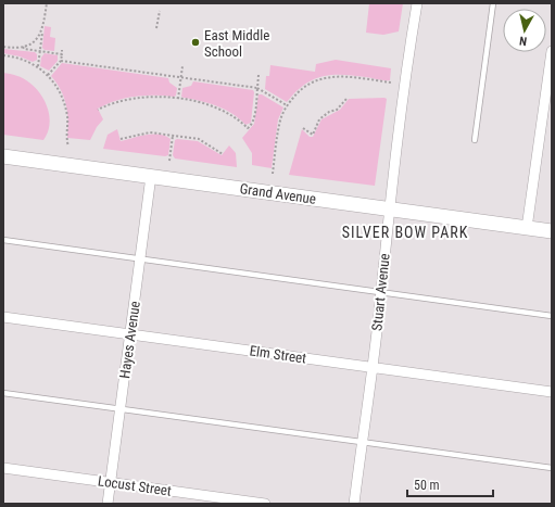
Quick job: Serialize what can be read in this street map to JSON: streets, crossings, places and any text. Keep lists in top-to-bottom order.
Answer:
{
  "streets": {
    "main road": ["Grand Avenue"],
    "street": [
      "Stuart Avenue",
      "Hayes Avenue",
      "Elm Street",
      "Locust Street"
    ]
  },
  "crossings": [
    ["Grand Avenue", "Stuart Avenue"],
    ["Grand Avenue", "Hayes Avenue"],
    ["Stuart Avenue", "Elm Street"],
    ["Hayes Avenue", "Elm Street"],
    ["Hayes Avenue", "Locust Street"]
  ],
  "districts": ["SILVER BOW PARK"],
  "places": ["East Middle School"],
  "scale_bar": "50 m",
  "north": "bottom"
}
